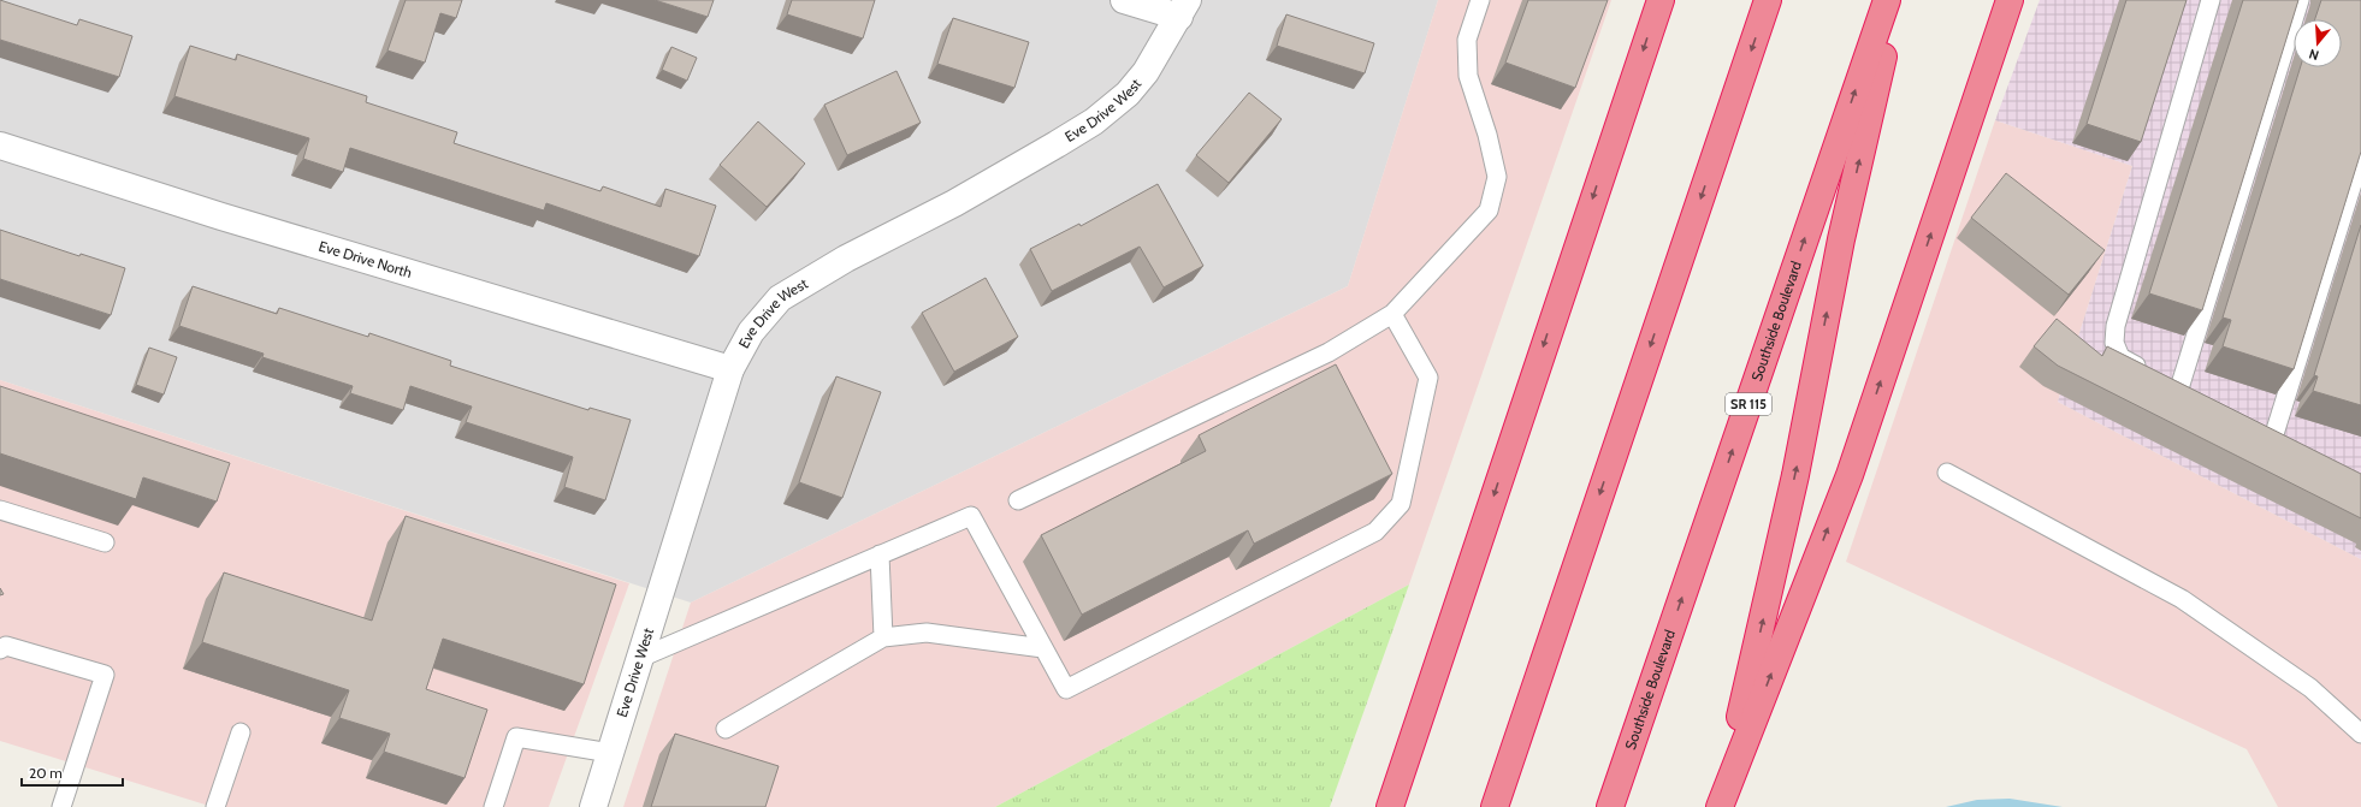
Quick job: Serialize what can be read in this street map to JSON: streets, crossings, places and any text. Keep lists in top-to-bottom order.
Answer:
{
  "streets": {
    "highway": ["Southside Boulevard", "SR 115"],
    "street": ["Eve Drive West", "Eve Drive North"]
  },
  "crossings": [
    ["Eve Drive West", "Eve Drive North"]
  ],
  "scale_bar": "20 m",
  "north": "bottom"
}
